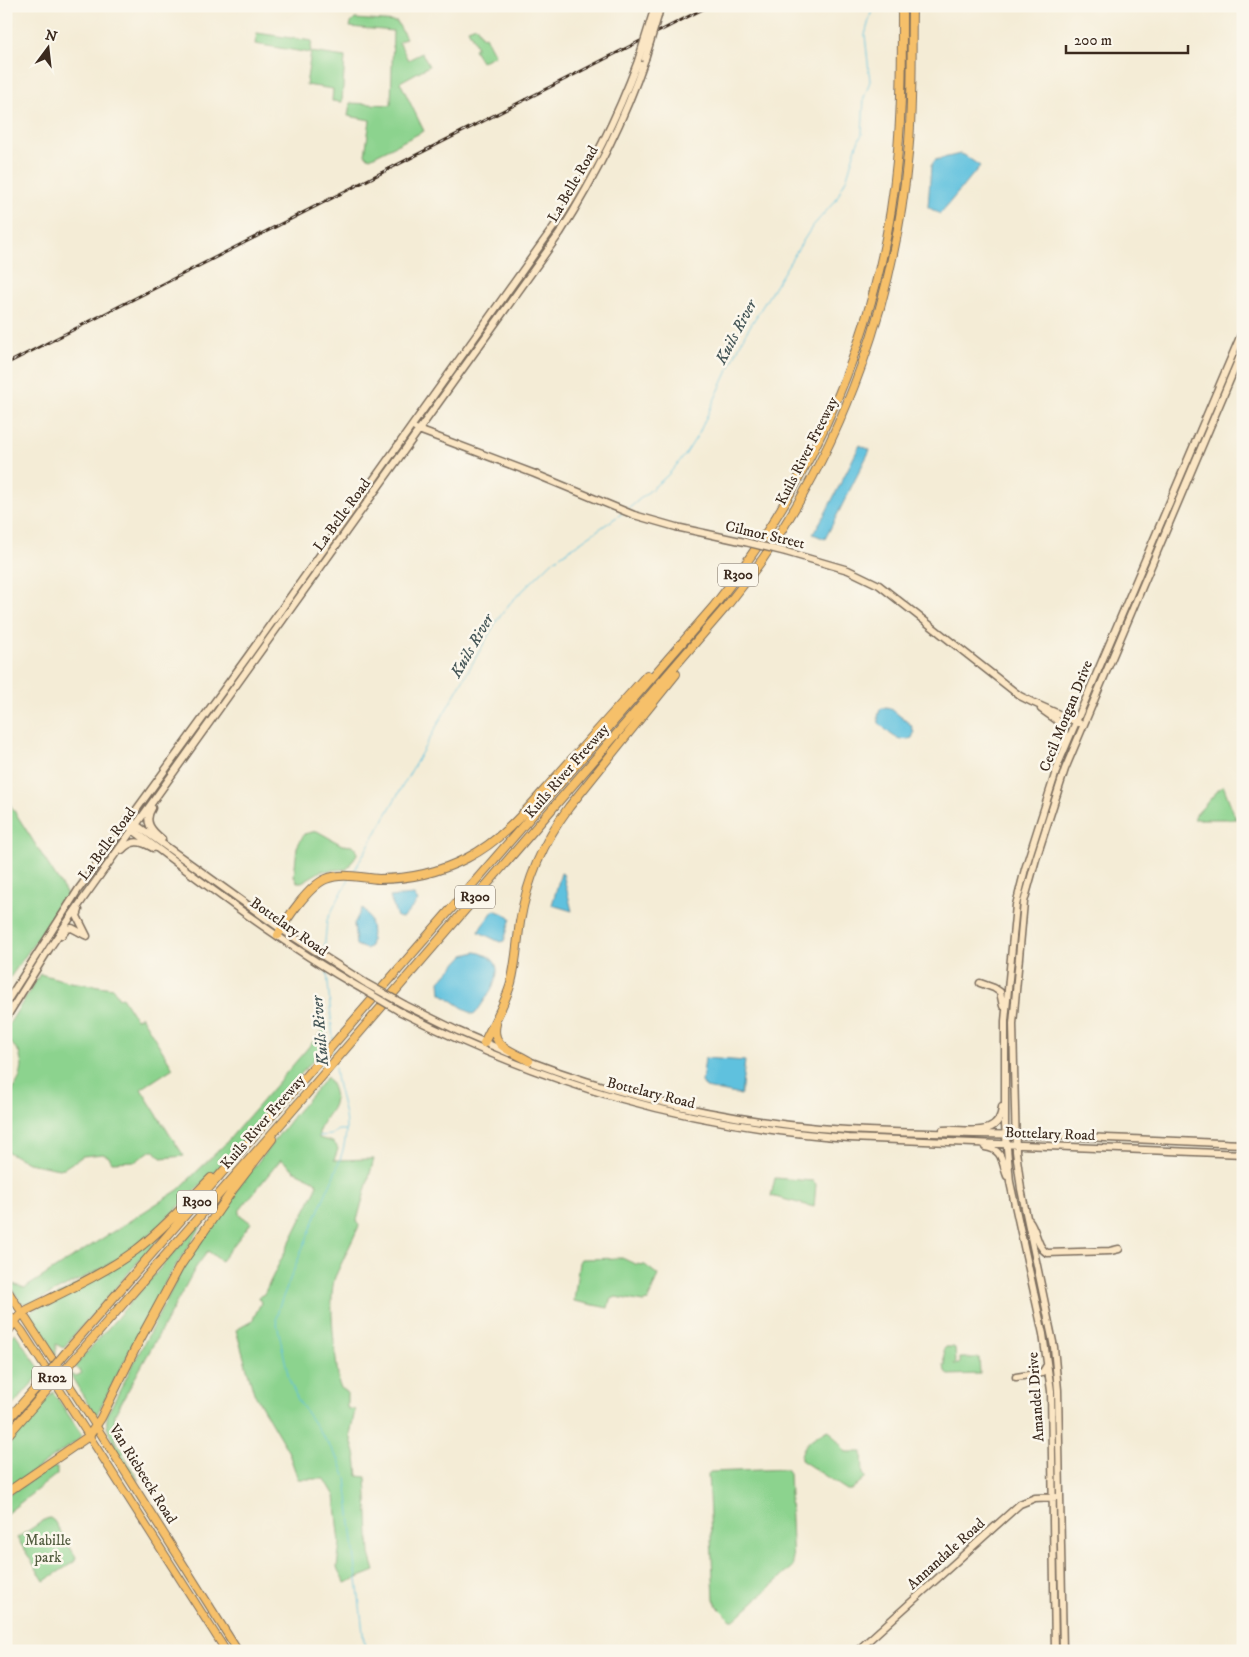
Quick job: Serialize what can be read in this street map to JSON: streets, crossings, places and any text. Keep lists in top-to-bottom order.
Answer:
{
  "streets": {
    "highway": ["Kuils River Freeway", "R300"],
    "main road": [
      "La Belle Road",
      "Cilmor Street",
      "Cecil Morgan Drive",
      "Bottelary Road",
      "R102",
      "Amandel Drive",
      "Van Riebeeck Road",
      "Annandale Road"
    ]
  },
  "crossings": [
    ["La Belle Road", "Cilmor Street"],
    ["La Belle Road", "Bottelary Road"],
    ["Cilmor Street", "Cecil Morgan Drive"],
    ["Cecil Morgan Drive", "Bottelary Road"],
    ["Cecil Morgan Drive", "Amandel Drive"],
    ["Bottelary Road", "Amandel Drive"],
    ["R102", "Van Riebeeck Road"],
    ["Amandel Drive", "Annandale Road"]
  ],
  "water": ["Kuils River"],
  "parks": ["Mabille park"],
  "scale_bar": "200 m",
  "north": "top"
}
